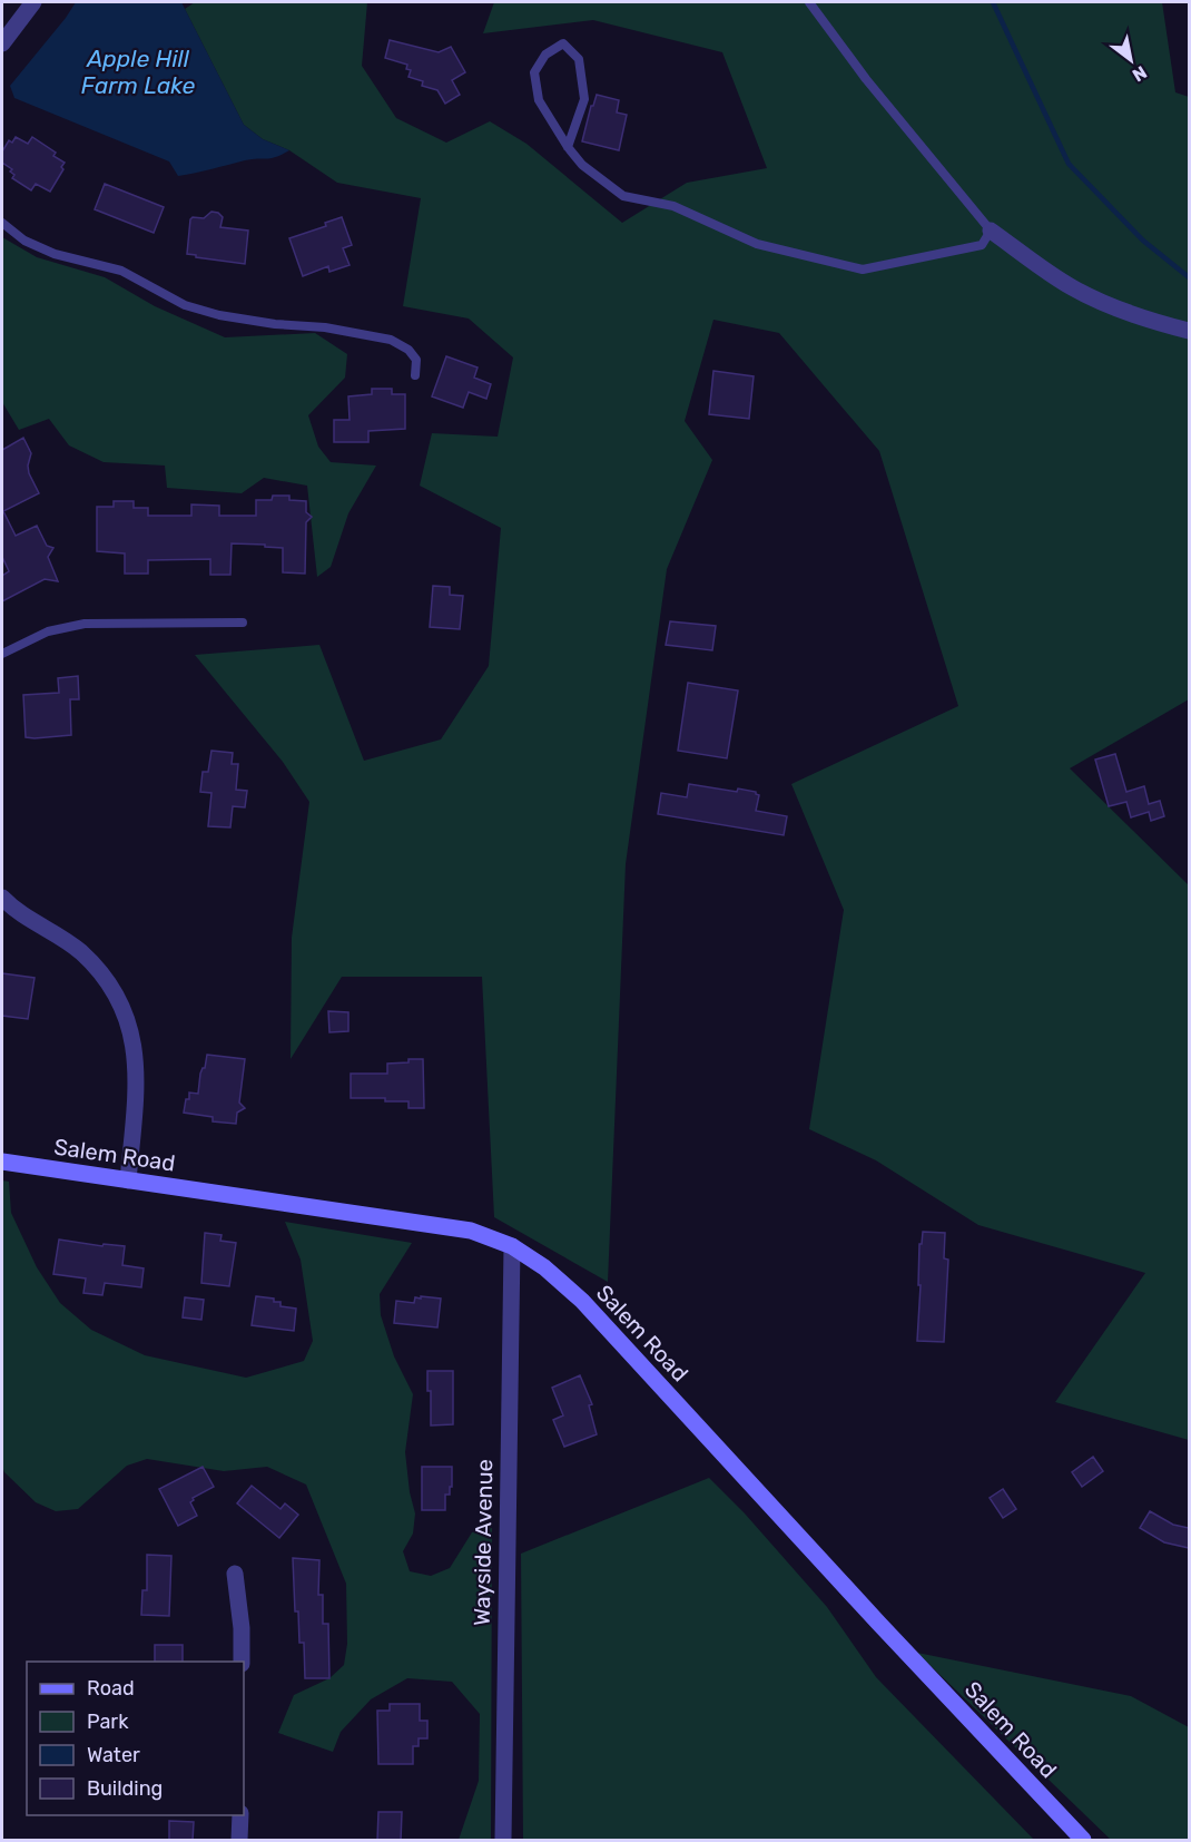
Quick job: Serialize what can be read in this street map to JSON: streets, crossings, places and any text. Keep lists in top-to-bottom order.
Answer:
{
  "streets": {
    "street": ["Salem Road", "Wayside Avenue"]
  },
  "crossings": [
    ["Salem Road", "Wayside Avenue"]
  ],
  "water": ["Apple Hill Farm Lake"],
  "legend": [
    "Road",
    "Park",
    "Water",
    "Building"
  ],
  "north": "bottom right"
}
